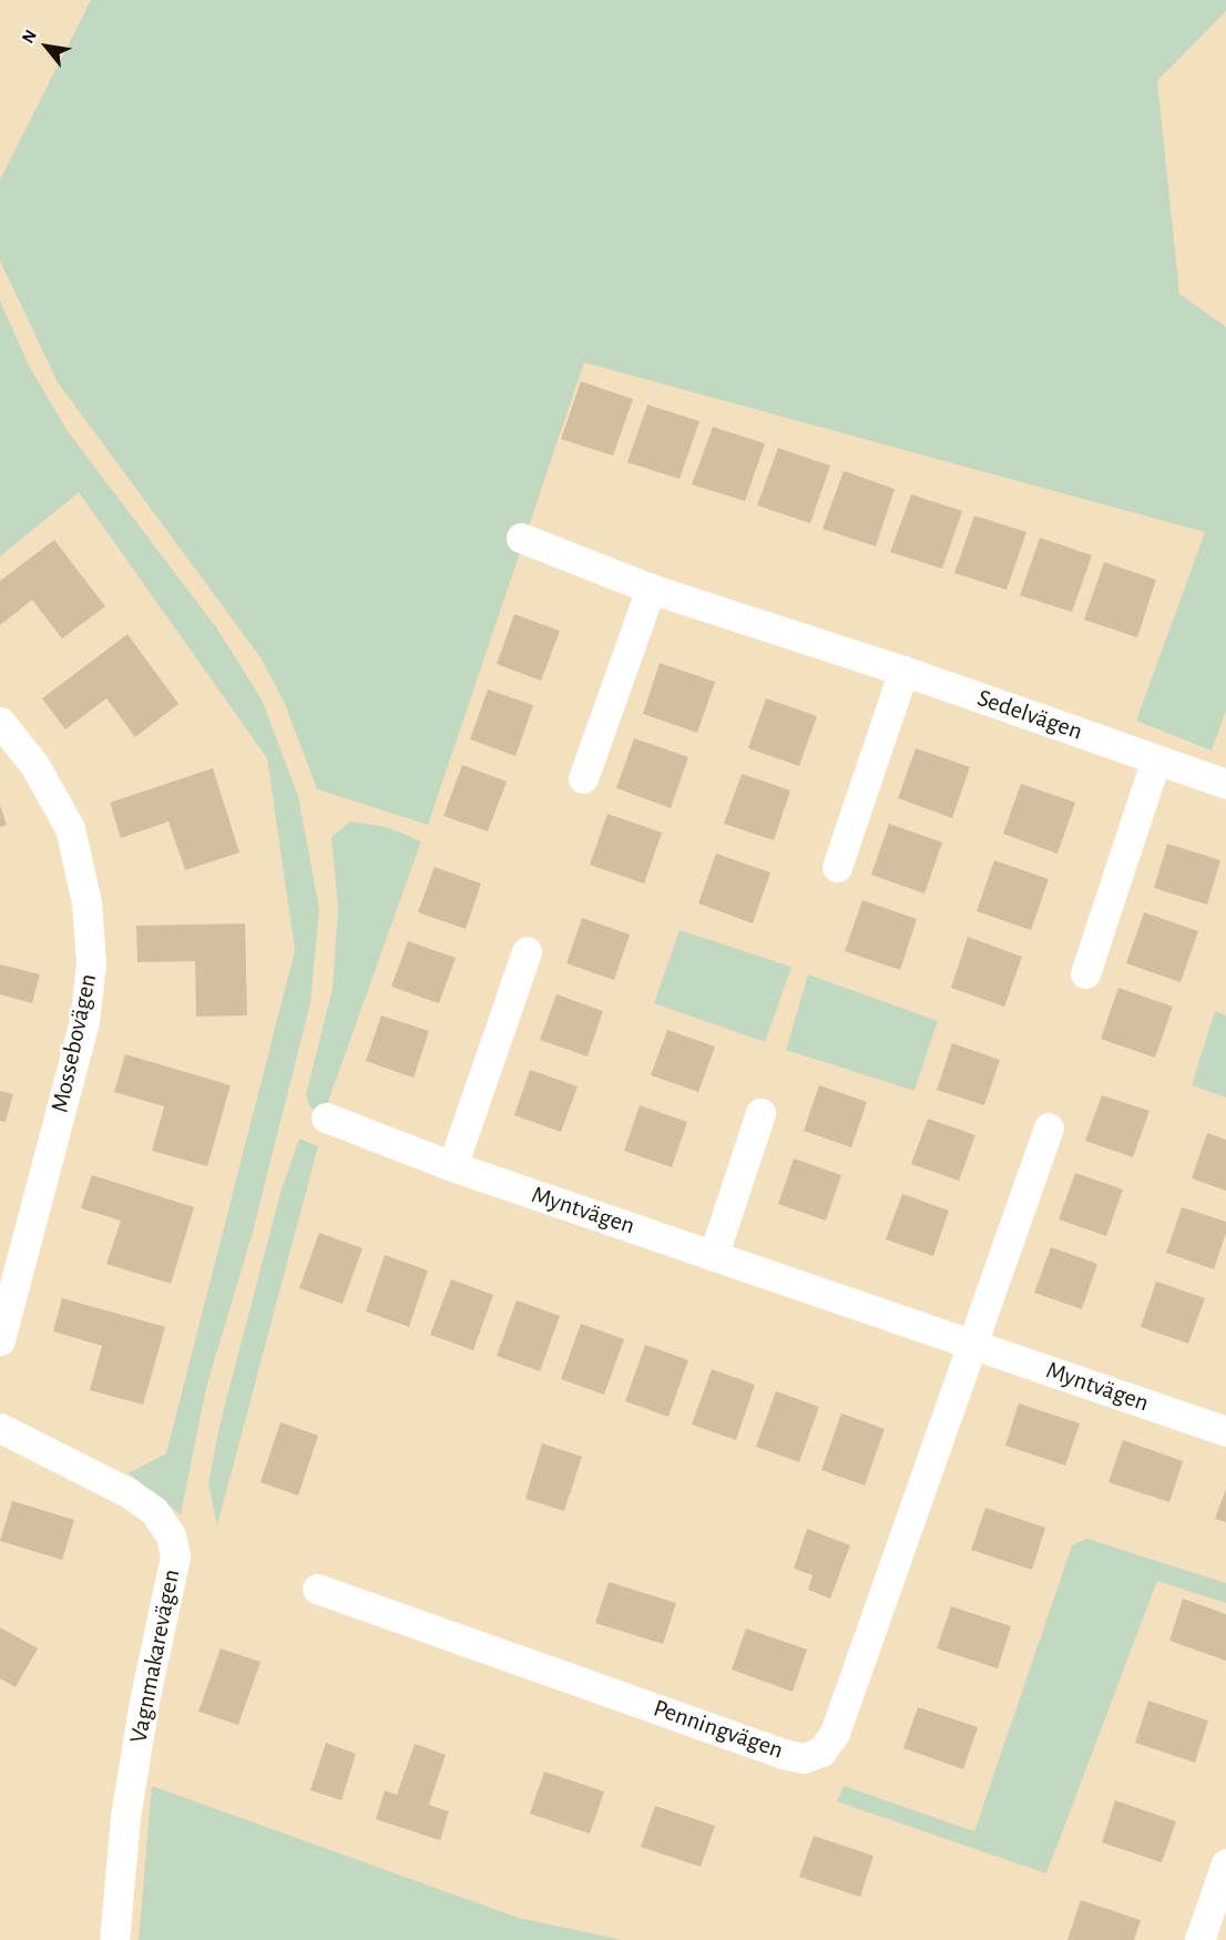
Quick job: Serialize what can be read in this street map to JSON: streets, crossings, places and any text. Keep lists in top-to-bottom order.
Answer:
{
  "streets": {
    "street": [
      "Sedelvägen",
      "Mossebovägen",
      "Myntvägen",
      "Vagnmakarevägen",
      "Penningvägen"
    ]
  },
  "crossings": [
    ["Myntvägen", "Penningvägen"]
  ],
  "north": "top left"
}
